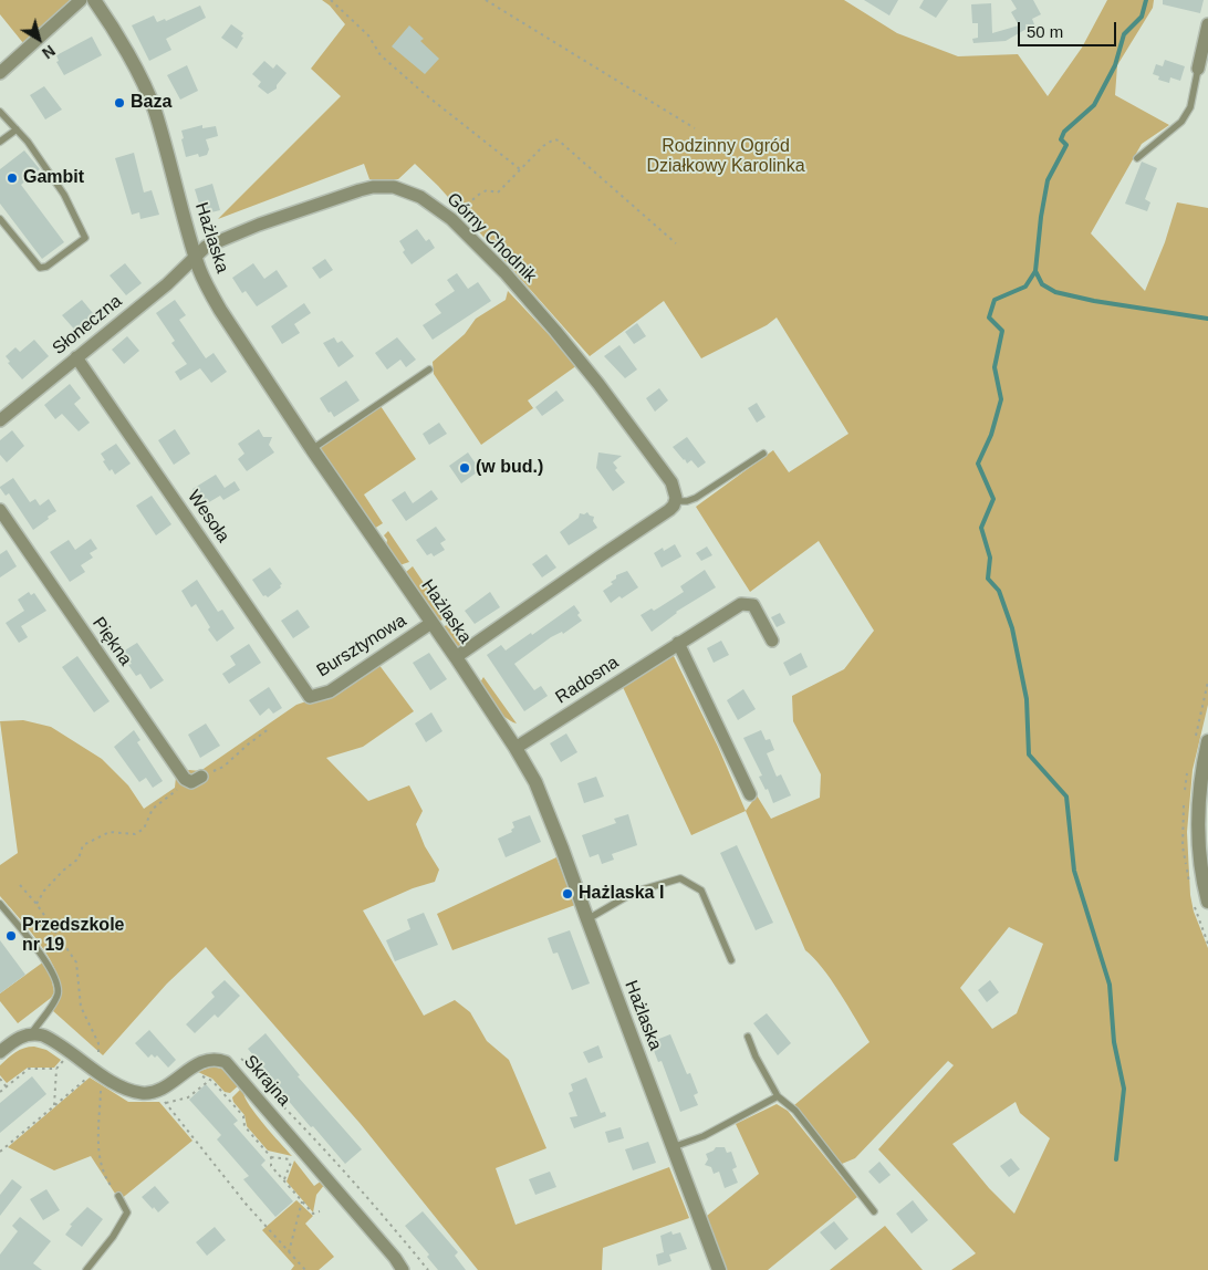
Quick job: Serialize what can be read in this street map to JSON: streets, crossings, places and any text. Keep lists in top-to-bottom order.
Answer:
{
  "streets": {
    "street": [
      "Hażlaska",
      "Górny Chodnik",
      "Słoneczna",
      "Wesoła",
      "Piękna",
      "Bursztynowa",
      "Radosna",
      "Skrajna"
    ]
  },
  "crossings": [
    ["Hażlaska", "Górny Chodnik"],
    ["Hażlaska", "Słoneczna"],
    ["Hażlaska", "Bursztynowa"],
    ["Hażlaska", "Radosna"],
    ["Górny Chodnik", "Słoneczna"],
    ["Słoneczna", "Wesoła"],
    ["Wesoła", "Bursztynowa"]
  ],
  "parks": ["Rodzinny Ogród Działkowy Karolinka"],
  "places": [
    "Baza",
    "Gambit",
    "(w bud.)",
    "Hażlaska I",
    "Przedszkole nr 19"
  ],
  "scale_bar": "50 m",
  "north": "bottom right"
}
